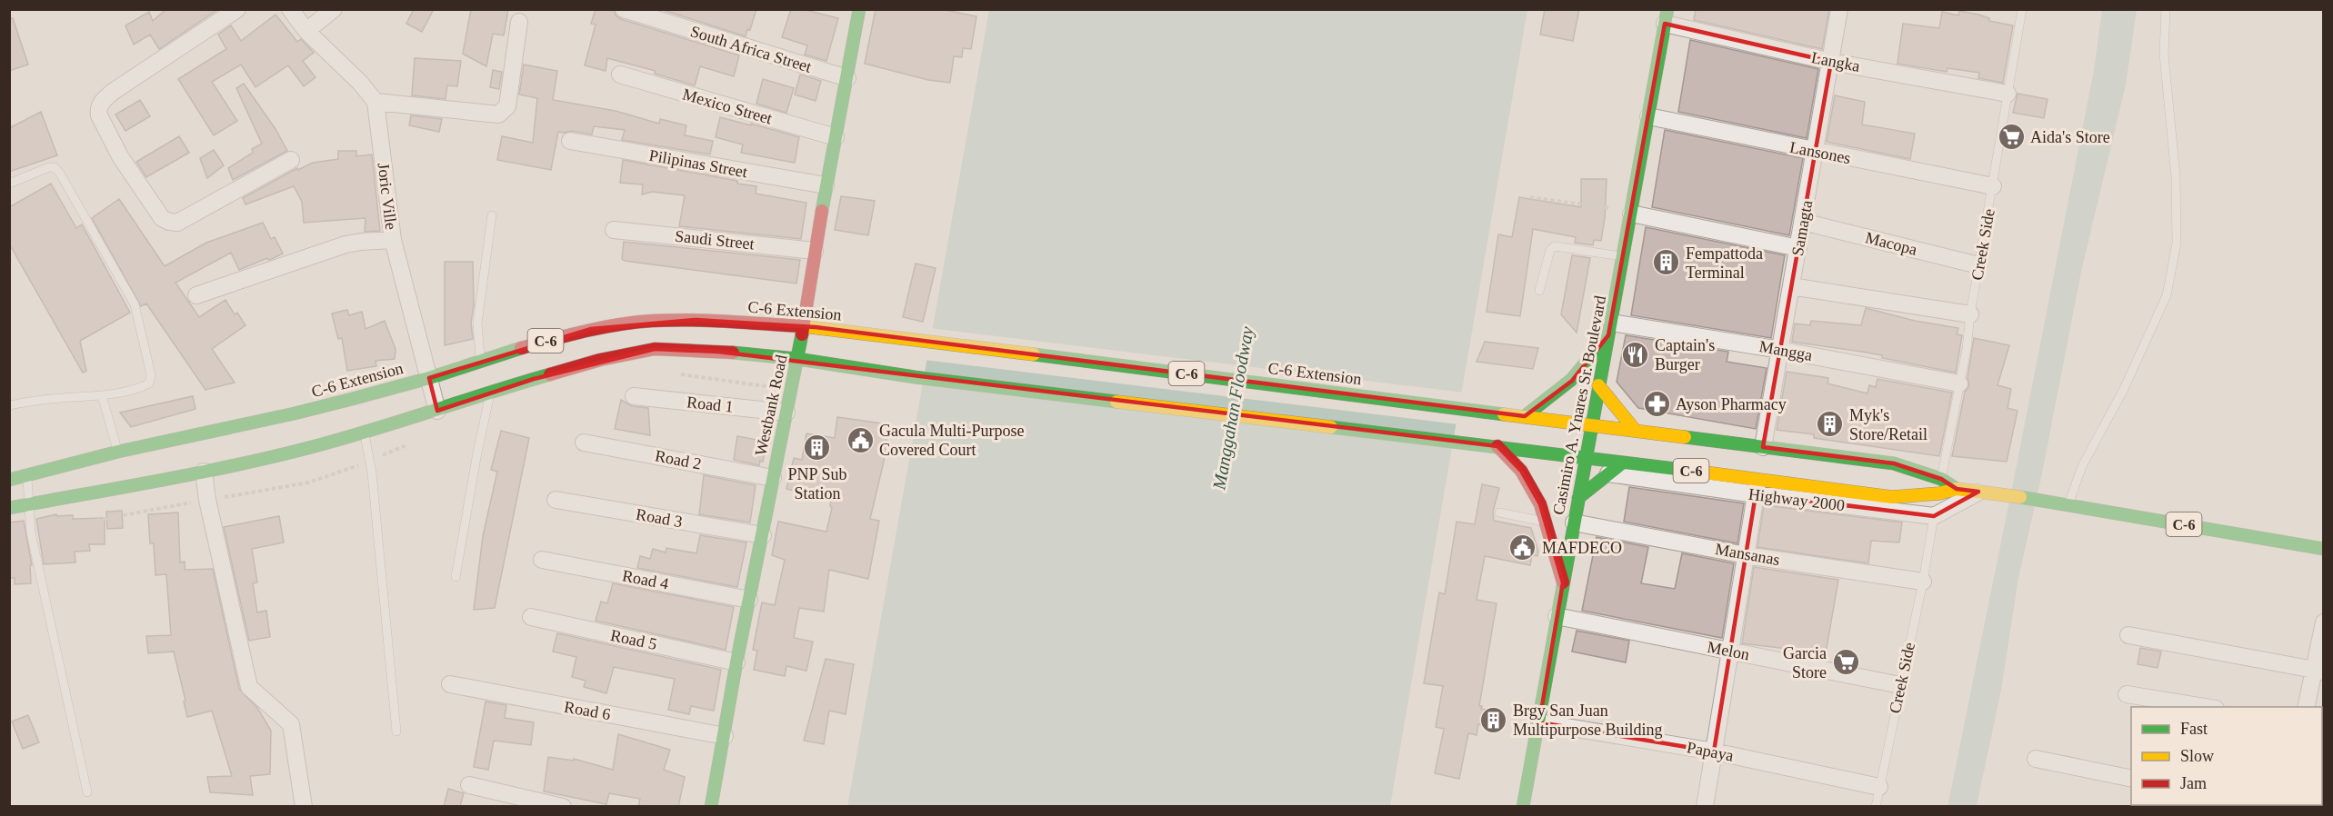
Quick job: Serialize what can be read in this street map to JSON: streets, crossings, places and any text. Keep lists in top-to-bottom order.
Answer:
{
  "streets": {
    "main road": [
      "C-6 Extension",
      "C-6",
      "Westbank Road",
      "Casimiro A. Ynares Sr. Boulevard",
      "Highway 2000"
    ],
    "street": [
      "South Africa Street",
      "Langka",
      "Mexico Street",
      "Lansones",
      "Pilipinas Street",
      "Joric Ville",
      "Samagta",
      "Saudi Street",
      "Macopa",
      "Mangga",
      "Road 1",
      "Road 2",
      "Road 3",
      "Mansanas",
      "Road 4",
      "Road 5",
      "Melon",
      "Road 6",
      "Papaya"
    ],
    "lane": ["Creek Side"]
  },
  "crossings": [
    ["South Africa Street", "Westbank Road"],
    ["Langka", "Samagta"],
    ["Langka", "Creek Side"],
    ["Langka", "Casimiro A. Ynares Sr. Boulevard"],
    ["Mexico Street", "Westbank Road"],
    ["Lansones", "Samagta"],
    ["Lansones", "Creek Side"],
    ["Lansones", "Casimiro A. Ynares Sr. Boulevard"],
    ["Pilipinas Street", "Westbank Road"],
    ["Joric Ville", "C-6 Extension"],
    ["Joric Ville", "C-6"],
    ["Samagta", "Macopa"],
    ["Samagta", "Mangga"],
    ["Samagta", "Highway 2000"],
    ["Saudi Street", "Westbank Road"],
    ["Macopa", "Creek Side"],
    ["Creek Side", "Mangga"],
    ["Creek Side", "Highway 2000"],
    ["Creek Side", "Mansanas"],
    ["Creek Side", "Melon"],
    ["Creek Side", "Papaya"],
    ["C-6 Extension", "Westbank Road"],
    ["C-6 Extension", "Casimiro A. Ynares Sr. Boulevard"],
    ["C-6 Extension", "Highway 2000"],
    ["C-6", "Westbank Road"],
    ["C-6", "Casimiro A. Ynares Sr. Boulevard"],
    ["C-6", "Highway 2000"],
    ["Mangga", "Casimiro A. Ynares Sr. Boulevard"],
    ["Road 1", "Westbank Road"],
    ["Westbank Road", "Road 2"],
    ["Westbank Road", "Road 3"],
    ["Westbank Road", "Road 4"],
    ["Westbank Road", "Road 5"],
    ["Westbank Road", "Road 6"],
    ["Casimiro A. Ynares Sr. Boulevard", "Highway 2000"],
    ["Casimiro A. Ynares Sr. Boulevard", "Mansanas"],
    ["Casimiro A. Ynares Sr. Boulevard", "Melon"],
    ["Casimiro A. Ynares Sr. Boulevard", "Papaya"]
  ],
  "water": ["Manggahan Floodway"],
  "places": {
    "supermarket": ["Aida's Store", "Garcia Store"],
    "building": [
      "Fempattoda Terminal",
      "Myk's Store/Retail",
      "PNP Sub Station",
      "Brgy San Juan Multipurpose Building"
    ],
    "restaurant": ["Captain's Burger"],
    "pharmacy": ["Ayson Pharmacy"],
    "public building": ["Gacula Multi-Purpose Covered Court", "MAFDECO"]
  },
  "legend": ["Fast", "Slow", "Jam"]
}
